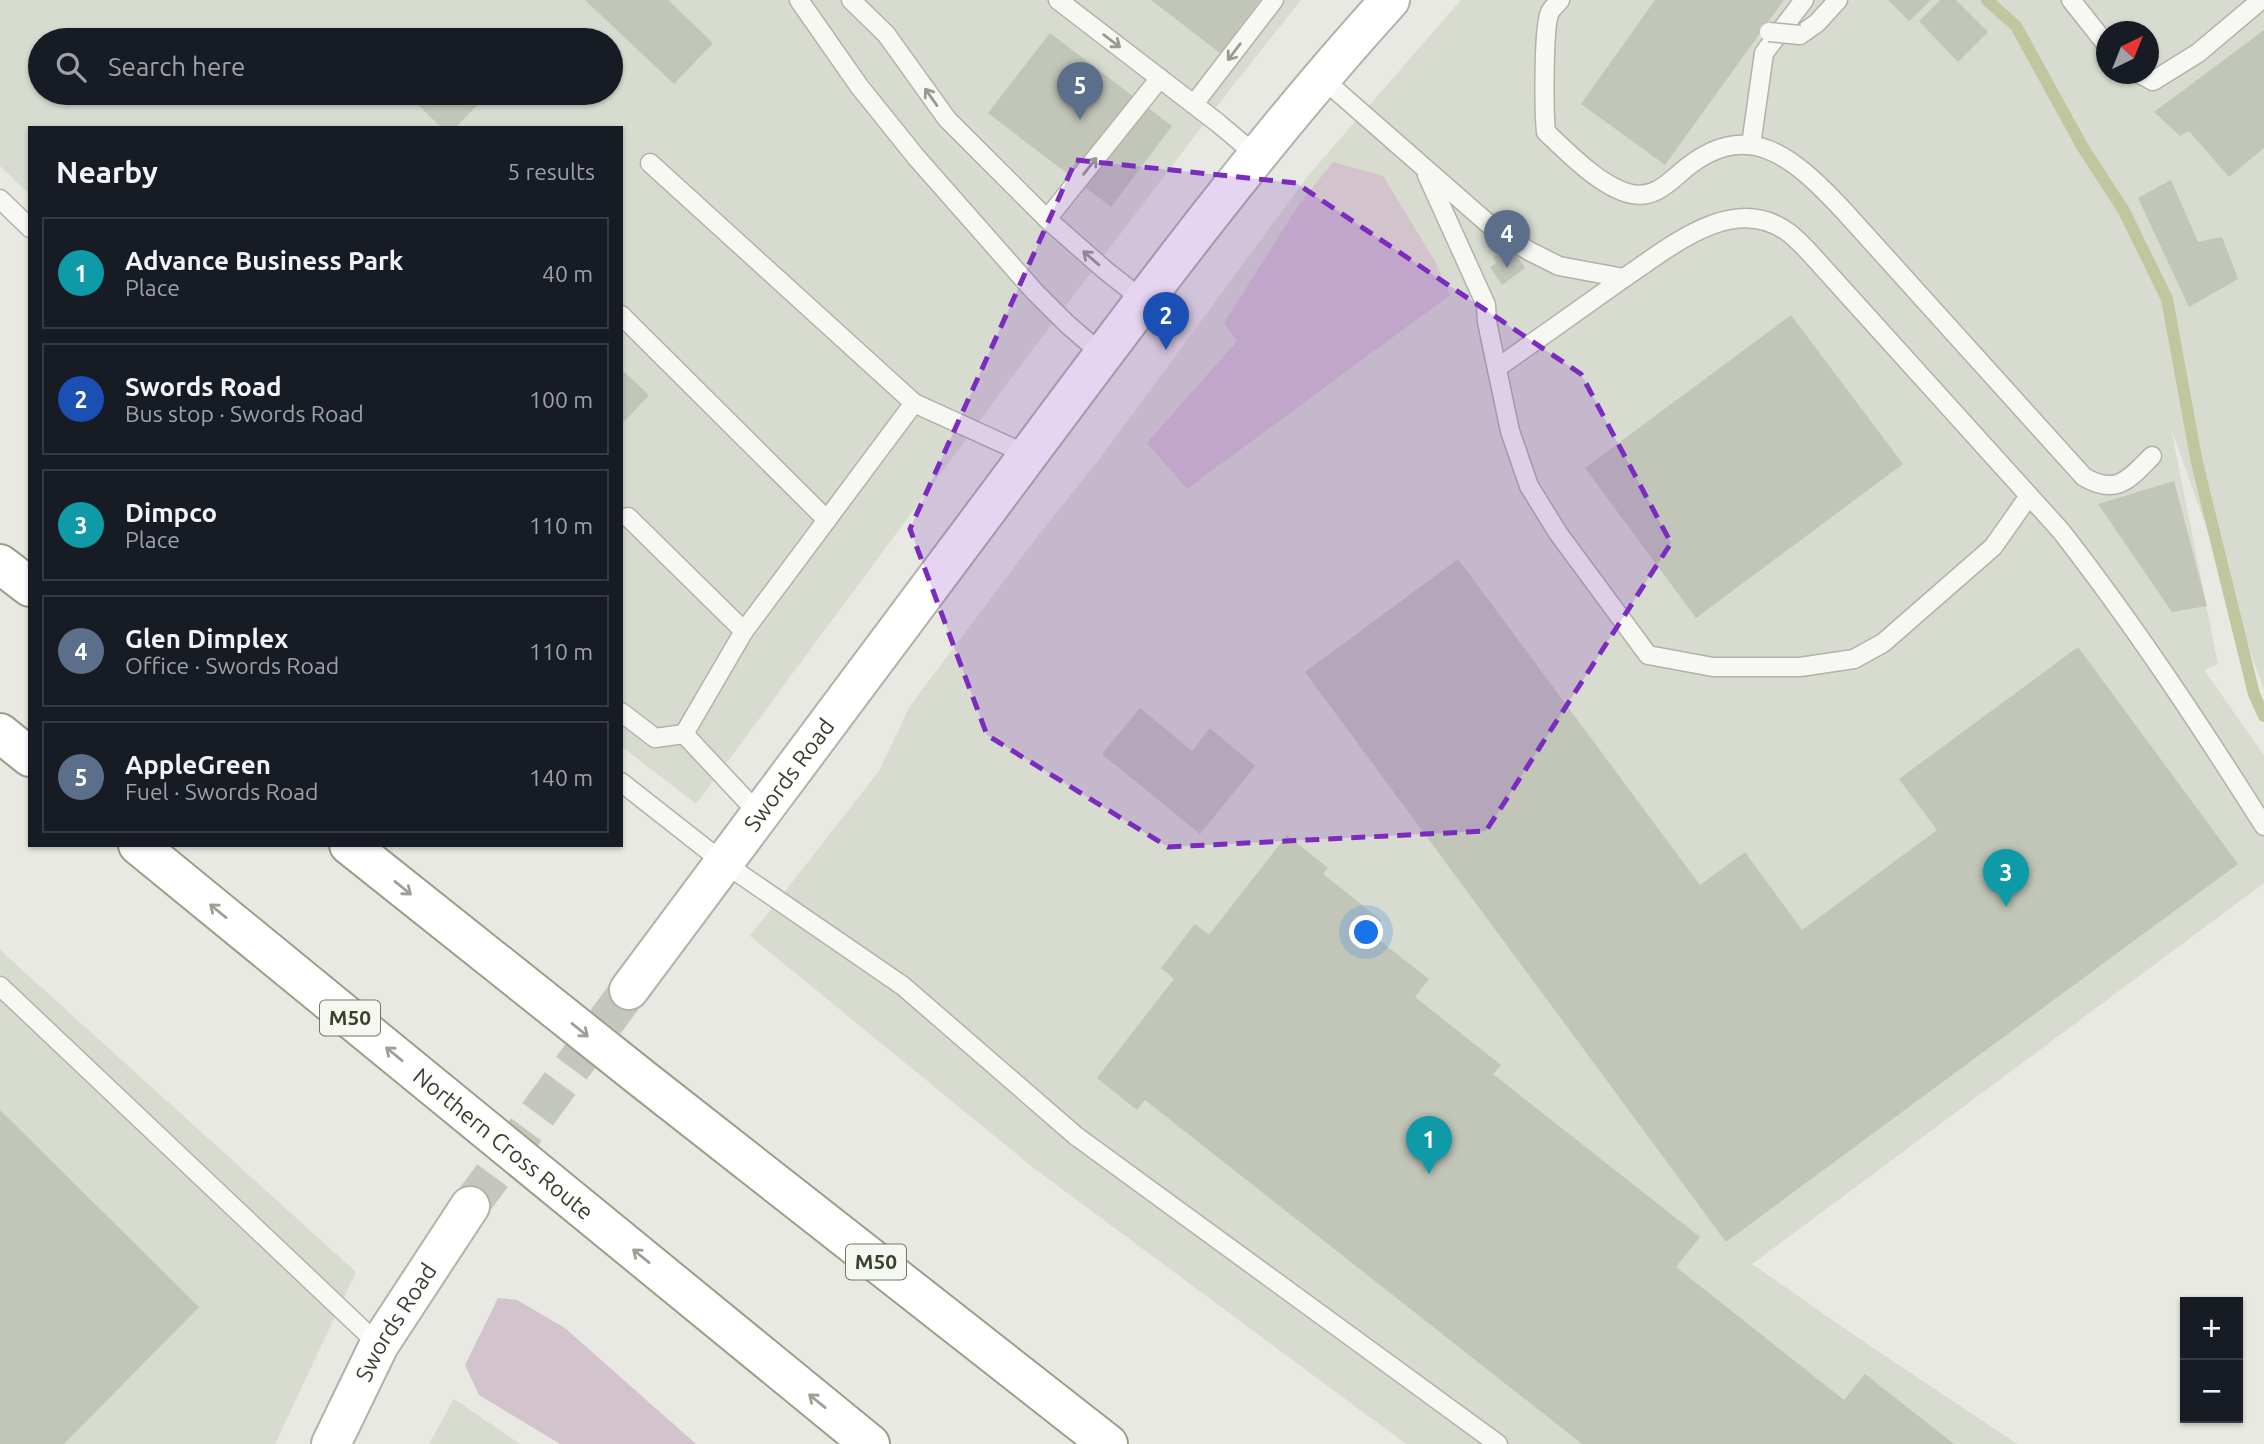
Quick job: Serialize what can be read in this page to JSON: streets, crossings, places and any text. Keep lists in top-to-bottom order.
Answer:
{
  "streets": {
    "main road": ["Swords Road", "M50", "Northern Cross Route"]
  },
  "north": "top right",
  "page": {
    "search": "Search here",
    "pins": [
      "5",
      "4",
      "2",
      "3",
      "1"
    ],
    "heading": ["Nearby", "5 results"],
    "list": [
      {
        "mark": "1",
        "name": "Advance Business Park",
        "note": "Place",
        "value": "40 m"
      },
      {
        "mark": "2",
        "name": "Swords Road",
        "note": "Bus stop · Swords Road",
        "value": "100 m"
      },
      {
        "mark": "3",
        "name": "Dimpco",
        "note": "Place",
        "value": "110 m"
      },
      {
        "mark": "4",
        "name": "Glen Dimplex",
        "note": "Office · Swords Road",
        "value": "110 m"
      },
      {
        "mark": "5",
        "name": "AppleGreen",
        "note": "Fuel · Swords Road",
        "value": "140 m"
      }
    ],
    "map_buttons": ["+", "−"]
  }
}
